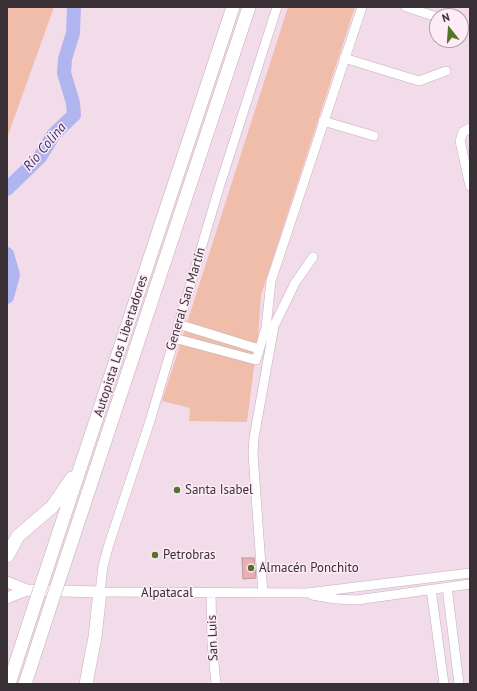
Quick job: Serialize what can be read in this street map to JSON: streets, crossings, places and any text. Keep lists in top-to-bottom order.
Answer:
{
  "streets": {
    "highway": ["Autopista Los Libertadores"],
    "main road": ["Alpatacal"],
    "street": ["General San Martín", "San Luis"]
  },
  "crossings": [
    ["General San Martín", "Alpatacal"],
    ["Alpatacal", "San Luis"]
  ],
  "water": ["Río Colina"],
  "places": ["Santa Isabel", "Petrobras", "Almacén Ponchito"],
  "north": "top"
}
